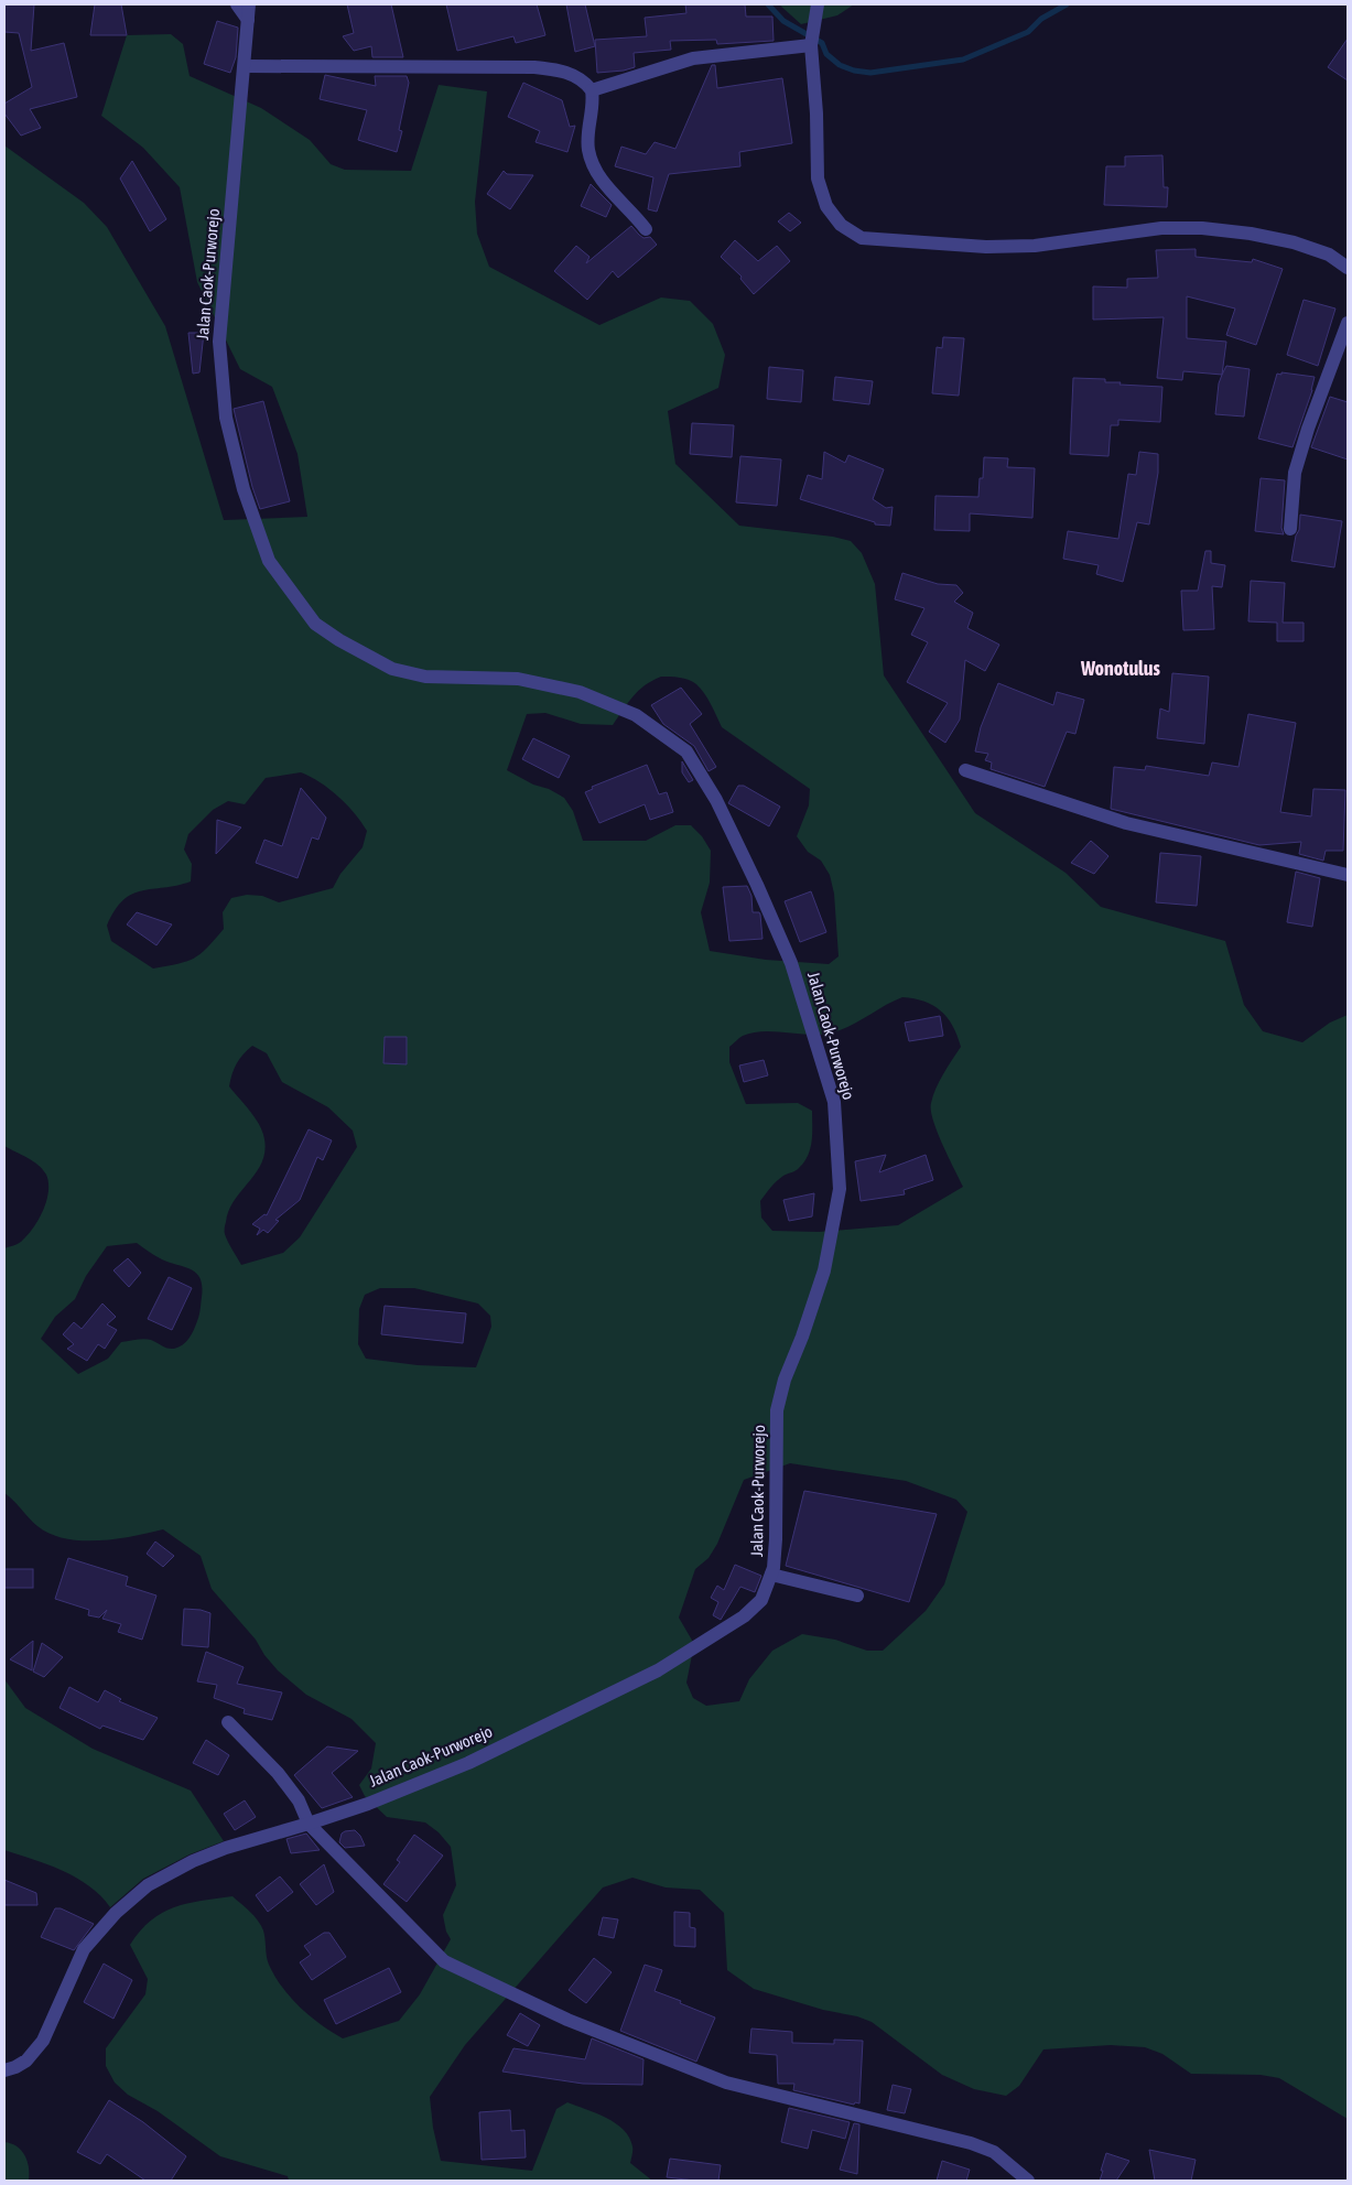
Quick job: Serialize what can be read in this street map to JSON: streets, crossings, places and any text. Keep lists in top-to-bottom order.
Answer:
{
  "streets": {
    "street": ["Jalan Caok-Purworejo"]
  },
  "districts": ["Wonotulus"]
}
